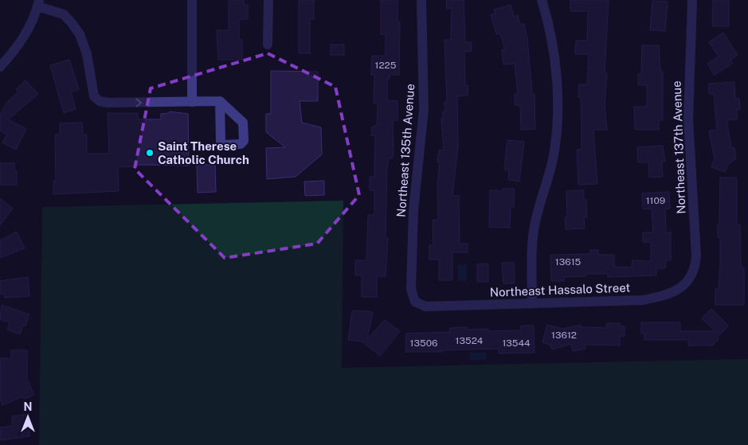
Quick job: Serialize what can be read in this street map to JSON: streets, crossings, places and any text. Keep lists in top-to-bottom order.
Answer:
{
  "streets": {
    "street": ["Northeast 137th Avenue", "Northeast 135th Avenue", "Northeast Hassalo Street"]
  },
  "crossings": [
    ["Northeast 137th Avenue", "Northeast Hassalo Street"],
    ["Northeast 135th Avenue", "Northeast Hassalo Street"]
  ],
  "places": ["Saint Therese Catholic Church"],
  "house_numbers": [
    "1225",
    "1109",
    "13615",
    "13612",
    "13524",
    "13506",
    "13544"
  ],
  "north": "top"
}
